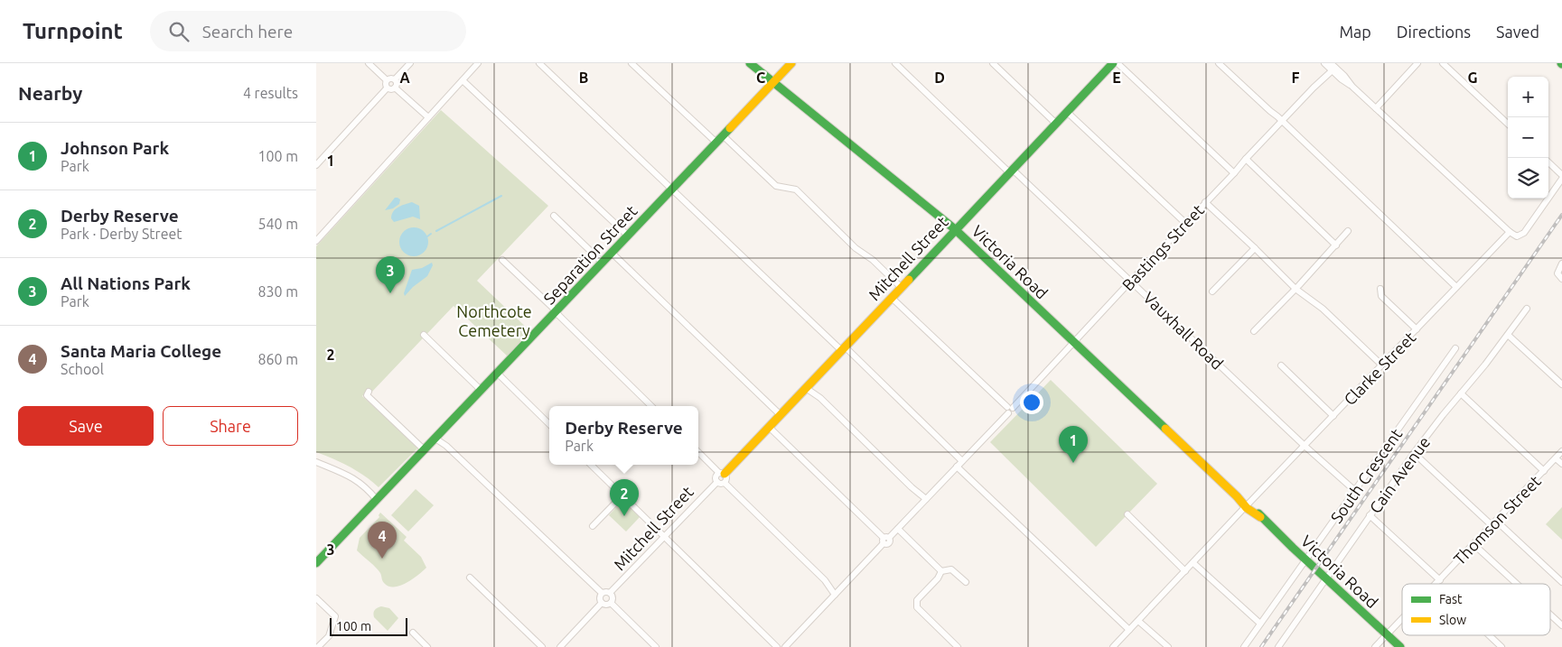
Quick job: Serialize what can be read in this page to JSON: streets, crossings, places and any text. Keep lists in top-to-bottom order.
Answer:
{
  "streets": {
    "street": [
      "Bastings Street",
      "Separation Street",
      "Mitchell Street",
      "Victoria Road",
      "Vauxhall Road",
      "Clarke Street",
      "Cain Avenue",
      "South Crescent",
      "Thomson Street"
    ]
  },
  "crossings": [
    ["Bastings Street", "Victoria Road"],
    ["Bastings Street", "Vauxhall Road"],
    ["Separation Street", "Victoria Road"],
    ["Mitchell Street", "Victoria Road"],
    ["Mitchell Street", "Vauxhall Road"],
    ["Victoria Road", "Clarke Street"],
    ["Victoria Road", "Cain Avenue"],
    ["Victoria Road", "South Crescent"],
    ["Victoria Road", "Thomson Street"],
    ["Vauxhall Road", "Clarke Street"],
    ["Vauxhall Road", "South Crescent"]
  ],
  "parks": ["Northcote Cemetery"],
  "legend": ["Fast", "Slow"],
  "scale_bar": "100 m",
  "page": {
    "header": "Turnpoint",
    "search": "Search here",
    "nav": ["Map", "Directions", "Saved"],
    "heading": ["Nearby", "4 results"],
    "map_buttons": ["+", "−"],
    "list": [
      {
        "mark": "1",
        "name": "Johnson Park",
        "note": "Park",
        "value": "100 m"
      },
      {
        "mark": "2",
        "name": "Derby Reserve",
        "note": "Park · Derby Street",
        "value": "540 m"
      },
      {
        "mark": "3",
        "name": "All Nations Park",
        "note": "Park",
        "value": "830 m"
      },
      {
        "mark": "4",
        "name": "Santa Maria College",
        "note": "School",
        "value": "860 m"
      }
    ],
    "pins": [
      "3",
      "1",
      "2",
      "4"
    ],
    "buttons": ["Save", "Share"],
    "popup": ["Derby Reserve", "Park"],
    "scale": "100 m"
  },
  "grid": {
    "columns": [
      "A",
      "B",
      "C",
      "D",
      "E",
      "F",
      "G"
    ],
    "rows": ["1", "2", "3"]
  }
}
